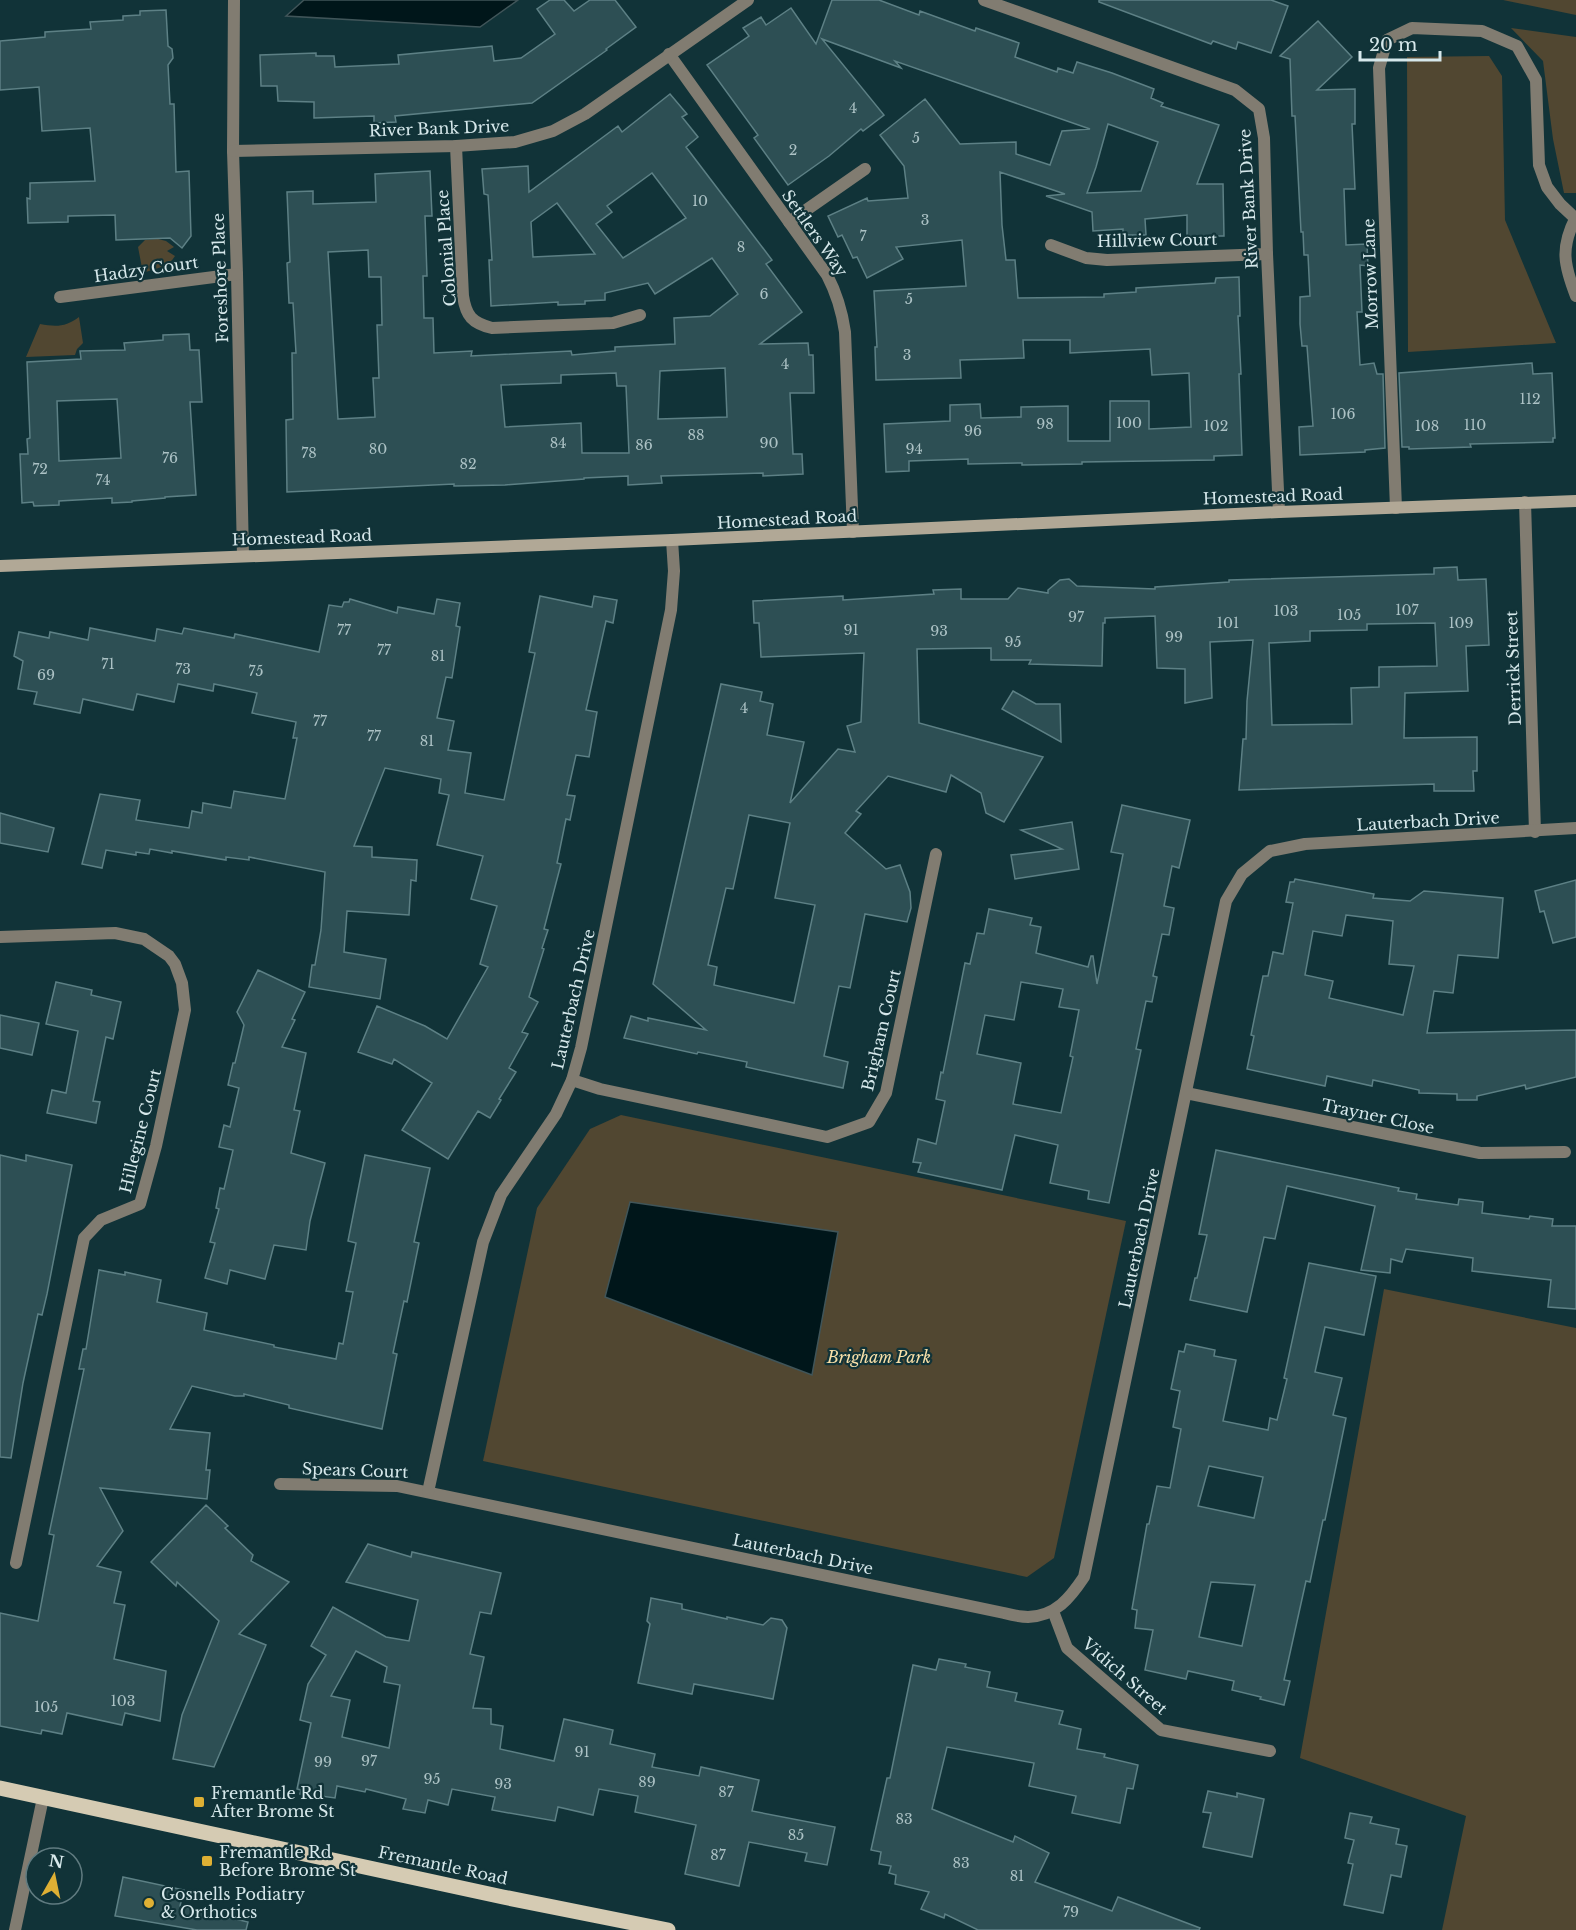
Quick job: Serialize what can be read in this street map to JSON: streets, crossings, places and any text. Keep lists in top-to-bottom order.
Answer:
{
  "streets": {
    "main road": ["Fremantle Road"],
    "street": [
      "River Bank Drive",
      "Settlers Way",
      "Hillview Court",
      "Colonial Place",
      "Hadzy Court",
      "Morrow Lane",
      "Foreshore Place",
      "Homestead Road",
      "Derrick Street",
      "Lauterbach Drive",
      "Brigham Court",
      "Trayner Close",
      "Hillegine Court",
      "Spears Court",
      "Vidich Street"
    ]
  },
  "crossings": [
    ["River Bank Drive", "Settlers Way"],
    ["River Bank Drive", "Hillview Court"],
    ["River Bank Drive", "Colonial Place"],
    ["River Bank Drive", "Foreshore Place"],
    ["River Bank Drive", "Homestead Road"],
    ["Settlers Way", "Homestead Road"],
    ["Hadzy Court", "Foreshore Place"],
    ["Morrow Lane", "Homestead Road"],
    ["Foreshore Place", "Homestead Road"],
    ["Homestead Road", "Derrick Street"],
    ["Homestead Road", "Lauterbach Drive"],
    ["Derrick Street", "Lauterbach Drive"],
    ["Lauterbach Drive", "Brigham Court"],
    ["Lauterbach Drive", "Trayner Close"],
    ["Lauterbach Drive", "Spears Court"],
    ["Lauterbach Drive", "Vidich Street"]
  ],
  "parks": ["Brigham Park"],
  "places": {
    "transit": ["Fremantle Rd After Brome St", "Fremantle Rd Before Brome St"],
    "other": ["Gosnells Podiatry & Orthotics"]
  },
  "house_numbers": [
    "4",
    "5",
    "2",
    "10",
    "3",
    "7",
    "8",
    "6",
    "5",
    "3",
    "4",
    "112",
    "106",
    "100",
    "98",
    "110",
    "102",
    "108",
    "96",
    "88",
    "84",
    "90",
    "86",
    "80",
    "94",
    "78",
    "76",
    "82",
    "72",
    "74",
    "107",
    "103",
    "105",
    "97",
    "101",
    "109",
    "77",
    "91",
    "93",
    "99",
    "95",
    "77",
    "81",
    "71",
    "73",
    "75",
    "69",
    "4",
    "77",
    "77",
    "81",
    "103",
    "105",
    "91",
    "97",
    "99",
    "95",
    "89",
    "93",
    "87",
    "83",
    "85",
    "87",
    "83",
    "81",
    "79"
  ],
  "scale_bar": "20 m",
  "north": "top"
}
